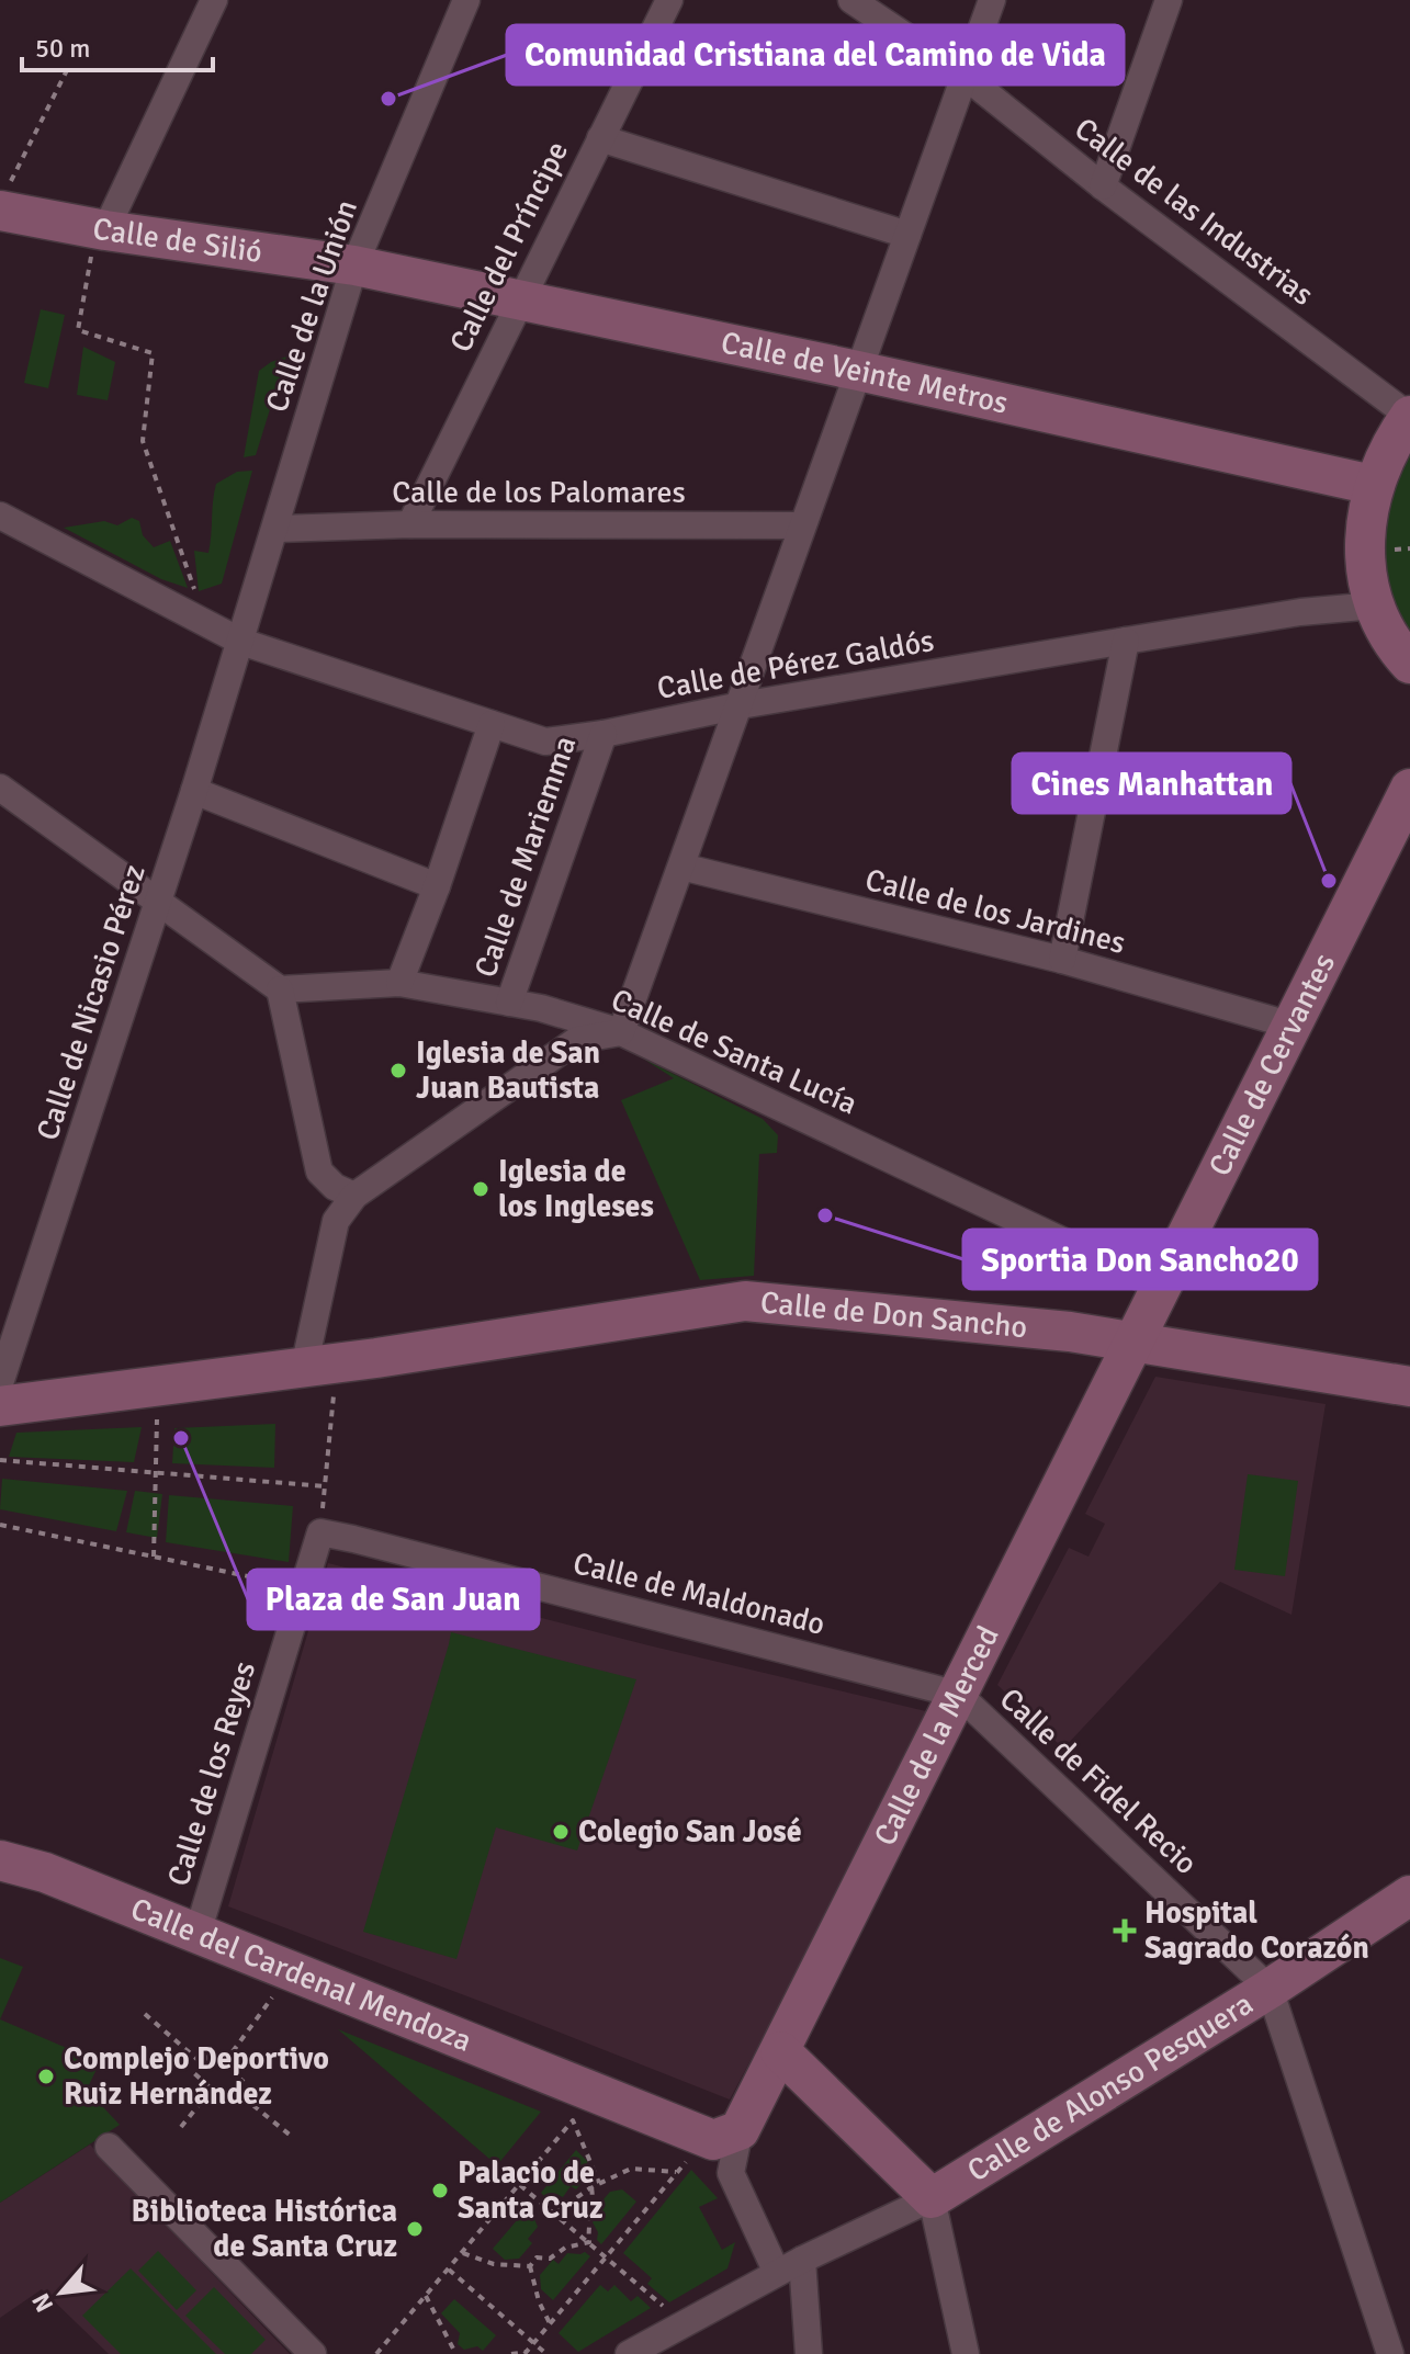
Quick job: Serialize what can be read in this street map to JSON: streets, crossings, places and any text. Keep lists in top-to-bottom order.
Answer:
{
  "streets": {
    "street": [
      "Calle de las Industrias",
      "Calle de Silió",
      "Calle del Príncipe",
      "Calle de la Unión",
      "Calle de Veinte Metros",
      "Calle de los Palomares",
      "Calle de Pérez Galdós",
      "Calle de Mariemma",
      "Calle de los Jardines",
      "Calle de Nicasio Pérez",
      "Calle de Santa Lucía",
      "Calle de Cervantes",
      "Calle de Don Sancho",
      "Calle de Maldonado",
      "Calle de la Merced",
      "Calle de los Reyes",
      "Calle de Fidel Recio",
      "Calle del Cardenal Mendoza",
      "Calle de Alonso Pesquera"
    ]
  },
  "crossings": [
    ["Calle de Silió", "Calle de la Unión"],
    ["Calle de Silió", "Calle de Veinte Metros"],
    ["Calle del Príncipe", "Calle de Veinte Metros"],
    ["Calle del Príncipe", "Calle de los Palomares"],
    ["Calle de la Unión", "Calle de Veinte Metros"],
    ["Calle de la Unión", "Calle de los Palomares"],
    ["Calle de la Unión", "Calle de Pérez Galdós"],
    ["Calle de la Unión", "Calle de Nicasio Pérez"],
    ["Calle de Pérez Galdós", "Calle de Mariemma"],
    ["Calle de Pérez Galdós", "Calle de Nicasio Pérez"],
    ["Calle de Mariemma", "Calle de Santa Lucía"],
    ["Calle de los Jardines", "Calle de Cervantes"],
    ["Calle de Santa Lucía", "Calle de Cervantes"],
    ["Calle de Cervantes", "Calle de Don Sancho"],
    ["Calle de Cervantes", "Calle de la Merced"],
    ["Calle de Don Sancho", "Calle de la Merced"],
    ["Calle de Maldonado", "Calle de la Merced"],
    ["Calle de Maldonado", "Calle de los Reyes"],
    ["Calle de Maldonado", "Calle de Fidel Recio"],
    ["Calle de la Merced", "Calle de Fidel Recio"],
    ["Calle de la Merced", "Calle del Cardenal Mendoza"],
    ["Calle de los Reyes", "Calle del Cardenal Mendoza"],
    ["Calle de Fidel Recio", "Calle de Alonso Pesquera"]
  ],
  "places": {
    "other": [
      "Comunidad Cristiana del Camino de Vida",
      "Cines Manhattan",
      "Iglesia de San Juan Bautista",
      "Iglesia de los Ingleses",
      "Sportia Don Sancho20",
      "Plaza de San Juan",
      "Colegio San José",
      "Complejo Deportivo Ruiz Hernández",
      "Palacio de Santa Cruz",
      "Biblioteca Histórica de Santa Cruz"
    ],
    "health": ["Hospital Sagrado Corazón"]
  },
  "scale_bar": "50 m",
  "north": "bottom left"
}
